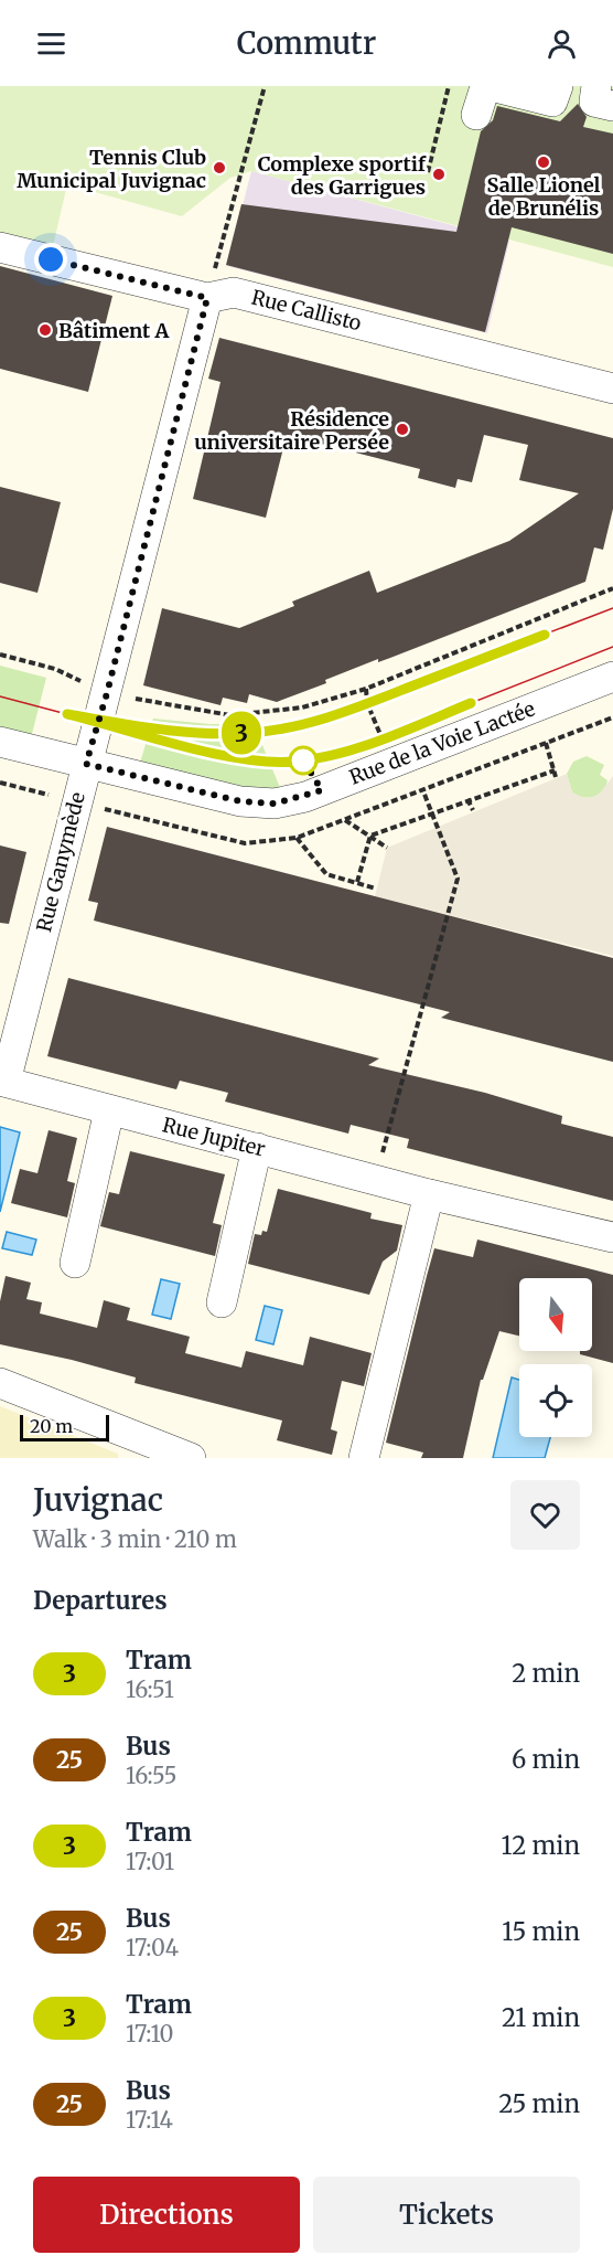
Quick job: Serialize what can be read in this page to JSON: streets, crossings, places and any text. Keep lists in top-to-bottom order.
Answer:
{
  "streets": {
    "street": [
      "Rue Callisto",
      "Rue de la Voie Lactée",
      "Rue Ganymède",
      "Rue Jupiter"
    ]
  },
  "crossings": [
    ["Rue Callisto", "Rue Ganymède"],
    ["Rue de la Voie Lactée", "Rue Ganymède"],
    ["Rue Ganymède", "Rue Jupiter"]
  ],
  "places": [
    "Salle Lionel de Brunélis",
    "Tennis Club Municipal Juvignac",
    "Complexe sportif des Garrigues",
    "Bâtiment A",
    "Résidence universitaire Persée"
  ],
  "lines": ["tram line 3"],
  "scale_bar": "20 m",
  "north": "bottom",
  "page": {
    "header": "Commutr",
    "on_map": "3",
    "scale": "20 m",
    "heading": [
      ["Juvignac", "Walk · 3 min · 210 m"],
      "Departures"
    ],
    "list": [
      {
        "mark": "3",
        "name": "Tram",
        "note": "16:51",
        "value": "2 min"
      },
      {
        "mark": "25",
        "name": "Bus",
        "note": "16:55",
        "value": "6 min"
      },
      {
        "mark": "3",
        "name": "Tram",
        "note": "17:01",
        "value": "12 min"
      },
      {
        "mark": "25",
        "name": "Bus",
        "note": "17:04",
        "value": "15 min"
      },
      {
        "mark": "3",
        "name": "Tram",
        "note": "17:10",
        "value": "21 min"
      },
      {
        "mark": "25",
        "name": "Bus",
        "note": "17:14",
        "value": "25 min"
      }
    ],
    "buttons": ["Directions", "Tickets"]
  }
}
